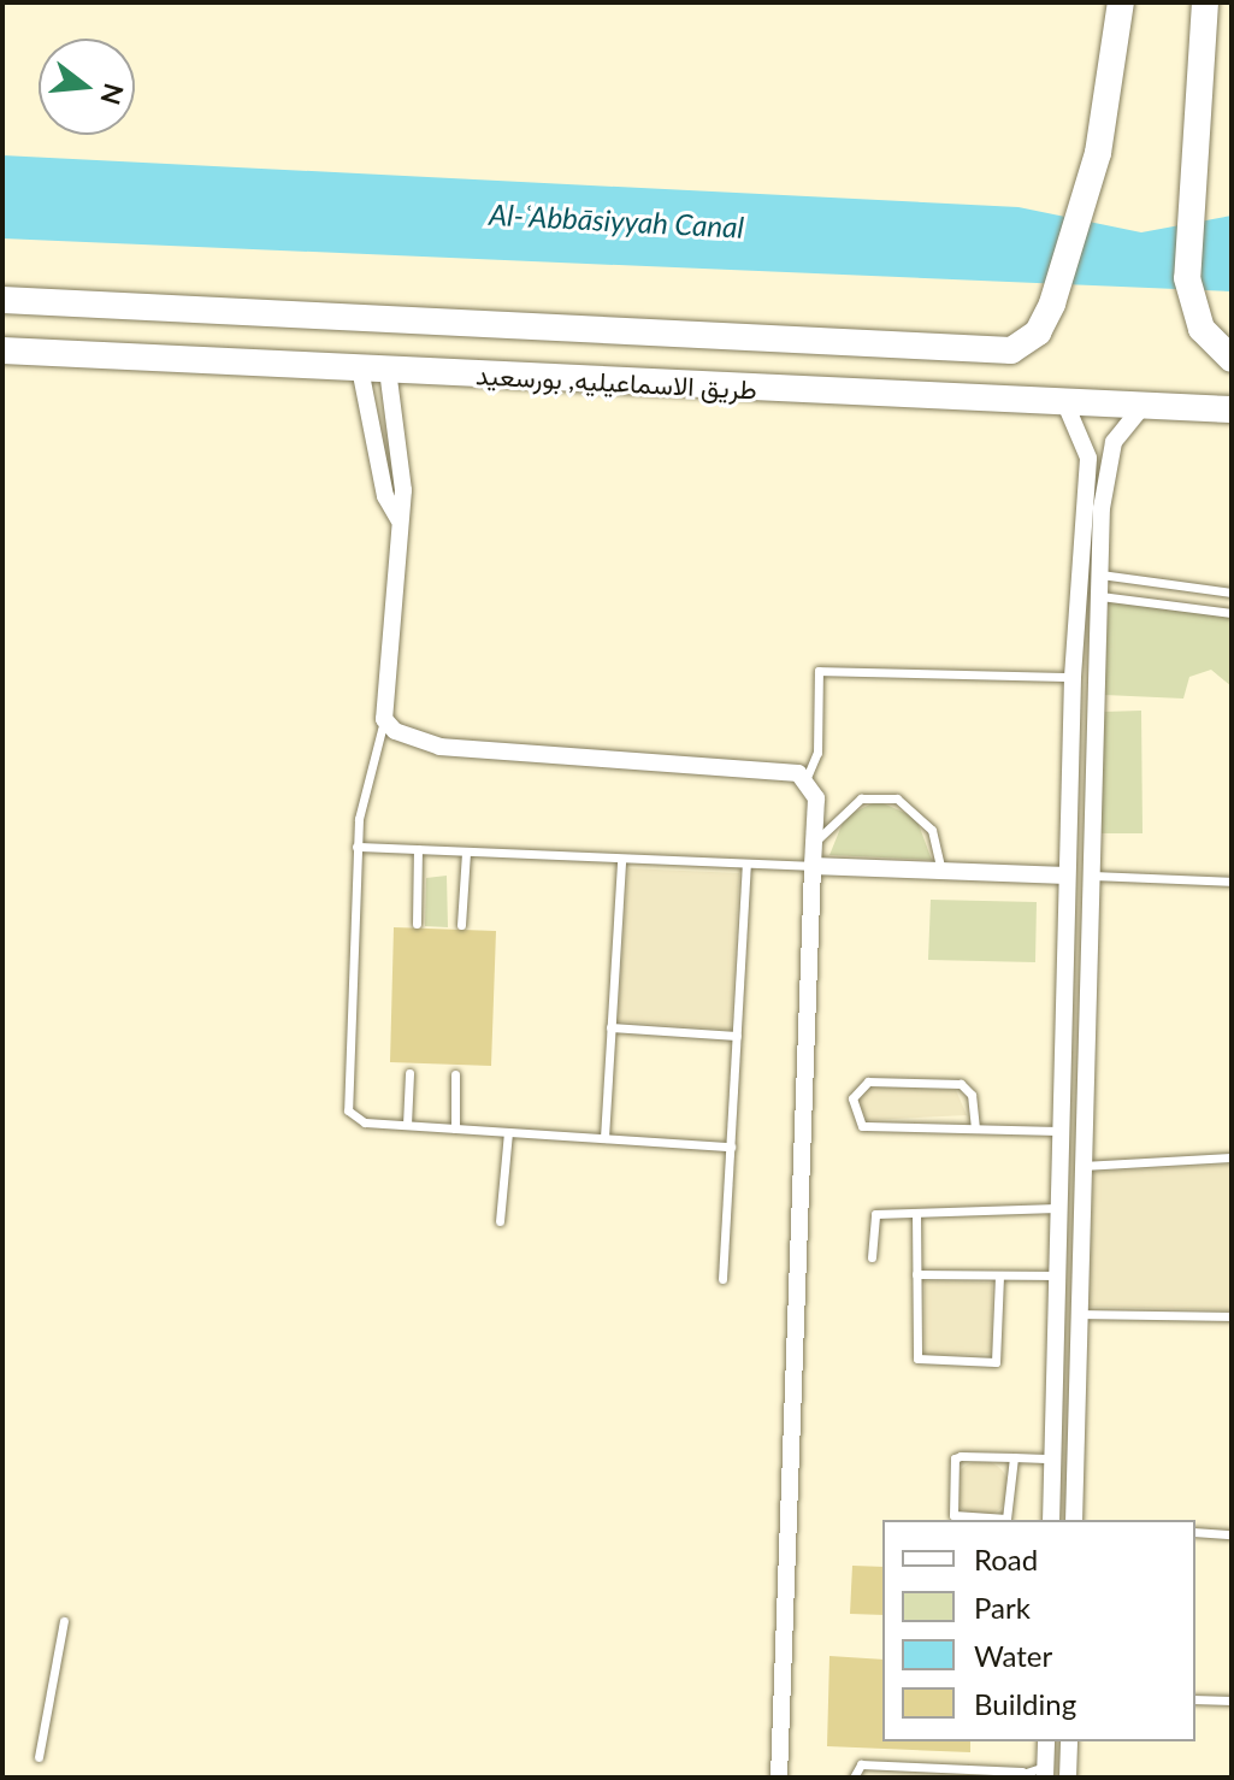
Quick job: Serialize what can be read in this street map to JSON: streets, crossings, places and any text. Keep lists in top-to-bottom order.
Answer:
{
  "streets": {
    "highway": ["طريق الاسماعيليه, بورسعيد"]
  },
  "water": ["Al-ʿAbbāsiyyah Canal"],
  "legend": [
    "Road",
    "Park",
    "Water",
    "Building"
  ],
  "north": "right"
}
